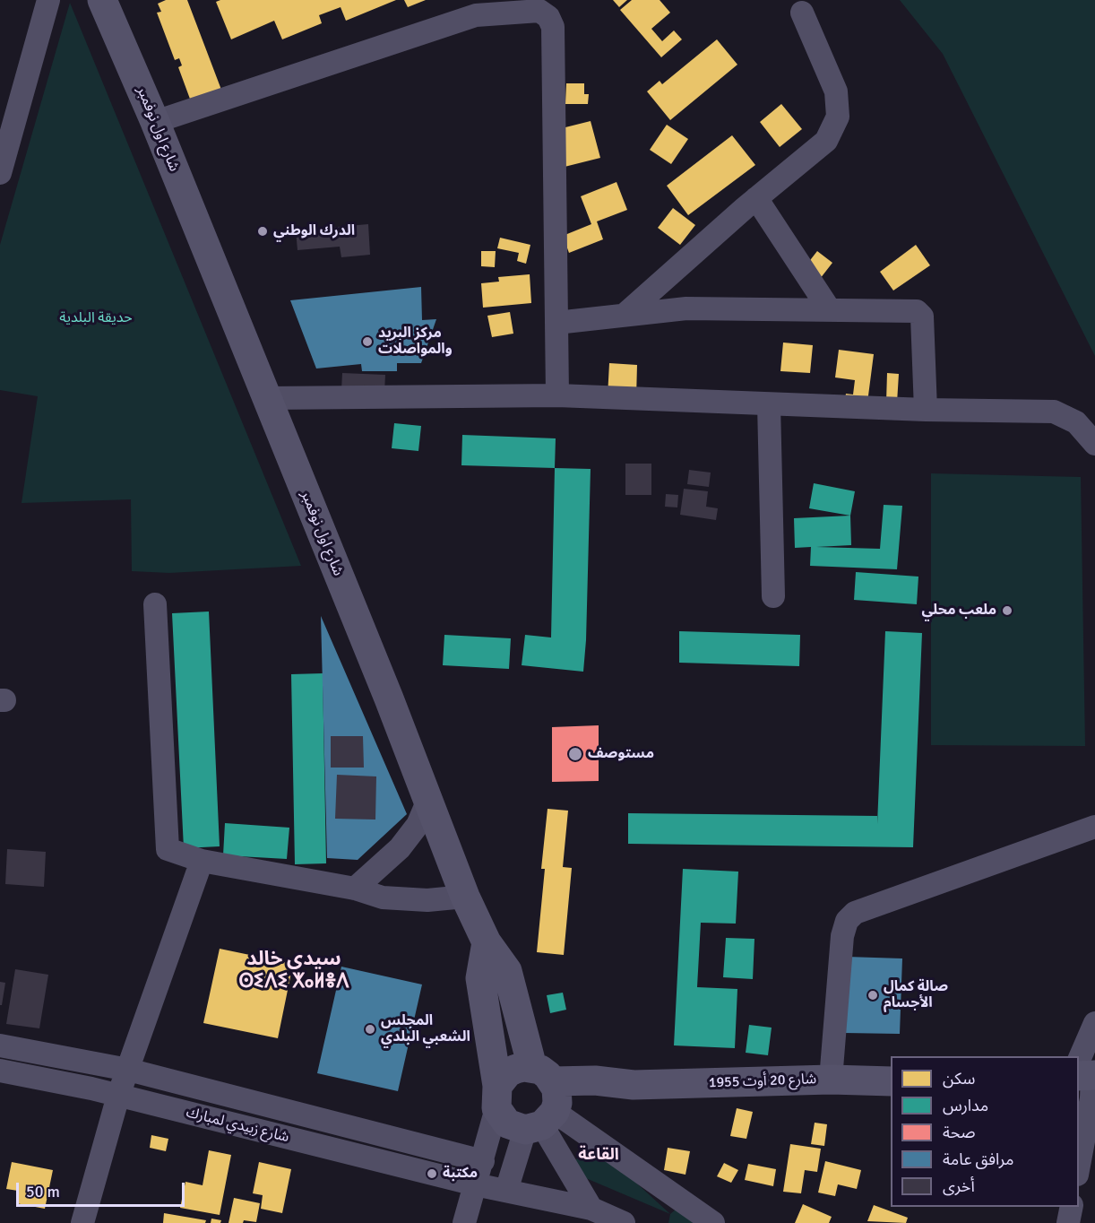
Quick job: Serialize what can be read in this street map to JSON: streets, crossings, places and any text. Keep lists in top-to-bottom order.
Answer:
{
  "streets": {
    "main road": ["شارع اول نوفمبر", "شارع 20 أوت 1955"],
    "street": ["شارع زبيدي لمبارك"]
  },
  "crossings": [
    ["شارع اول نوفمبر", "شارع 20 أوت 1955"]
  ],
  "districts": ["سيدي خالد ⵙⵉⴷⵉ ⵅⴰⵍⴻⴷ", "القاعة"],
  "parks": ["حديقة البلدية"],
  "places": [
    "الدرك الوطني",
    "مركز البريد والمواصلات",
    "ملعب محلي",
    "مستوصف",
    "صالة كمال الأجسام",
    "المجلس الشعبي البلدي",
    "مكتبة"
  ],
  "legend": [
    "سكن",
    "مدارس",
    "صحة",
    "مرافق عامة",
    "أخرى"
  ],
  "scale_bar": "50 m"
}
